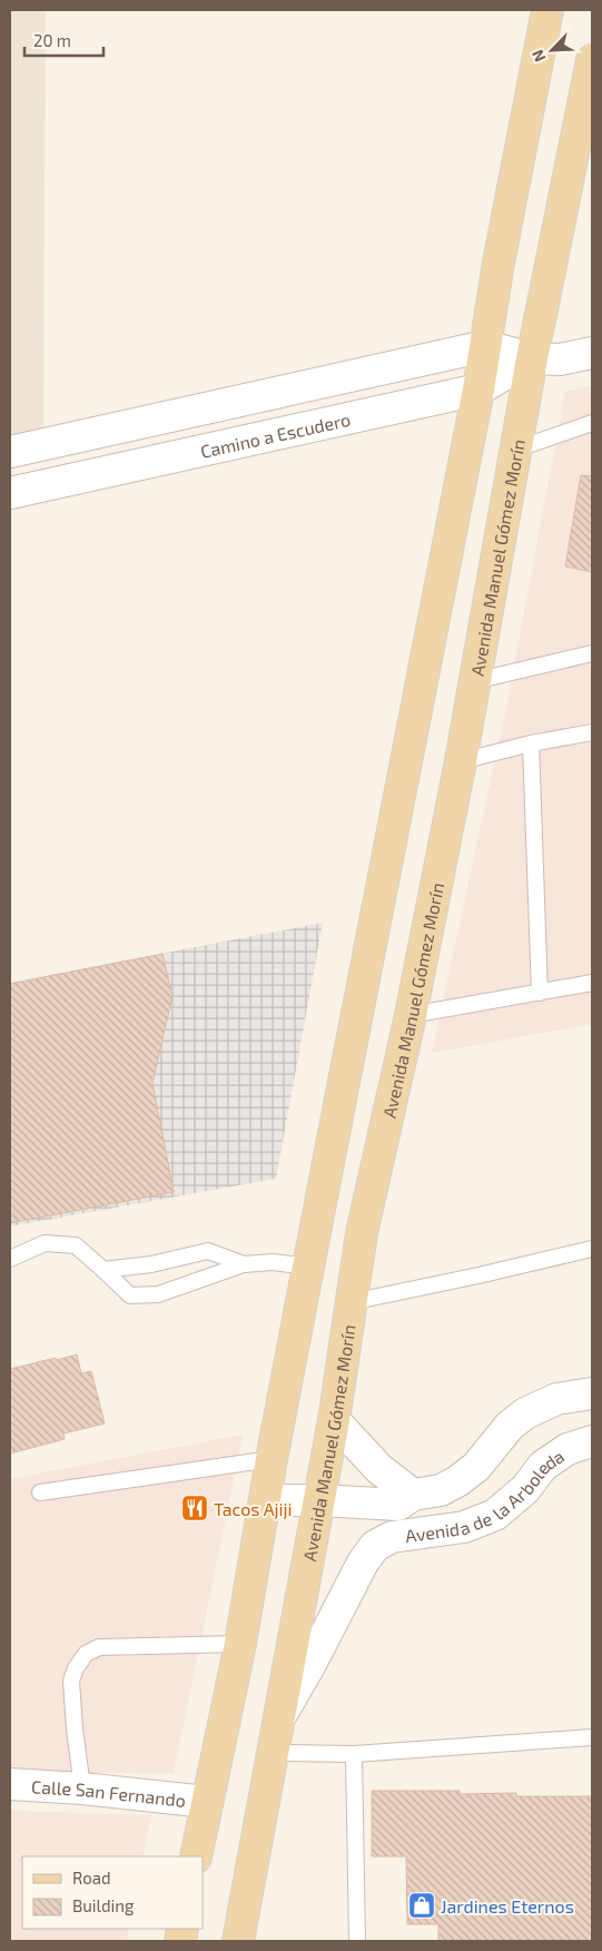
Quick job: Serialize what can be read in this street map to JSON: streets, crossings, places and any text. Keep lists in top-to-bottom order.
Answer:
{
  "streets": {
    "main road": ["Avenida Manuel Gómez Morín"],
    "street": ["Camino a Escudero", "Avenida de la Arboleda", "Calle San Fernando"]
  },
  "crossings": [
    ["Camino a Escudero", "Avenida Manuel Gómez Morín"],
    ["Avenida Manuel Gómez Morín", "Avenida de la Arboleda"]
  ],
  "places": {
    "restaurant": ["Tacos Ajiji"],
    "shop": ["Jardines Eternos"]
  },
  "legend": ["Road", "Building"],
  "scale_bar": "20 m",
  "north": "bottom left"
}
